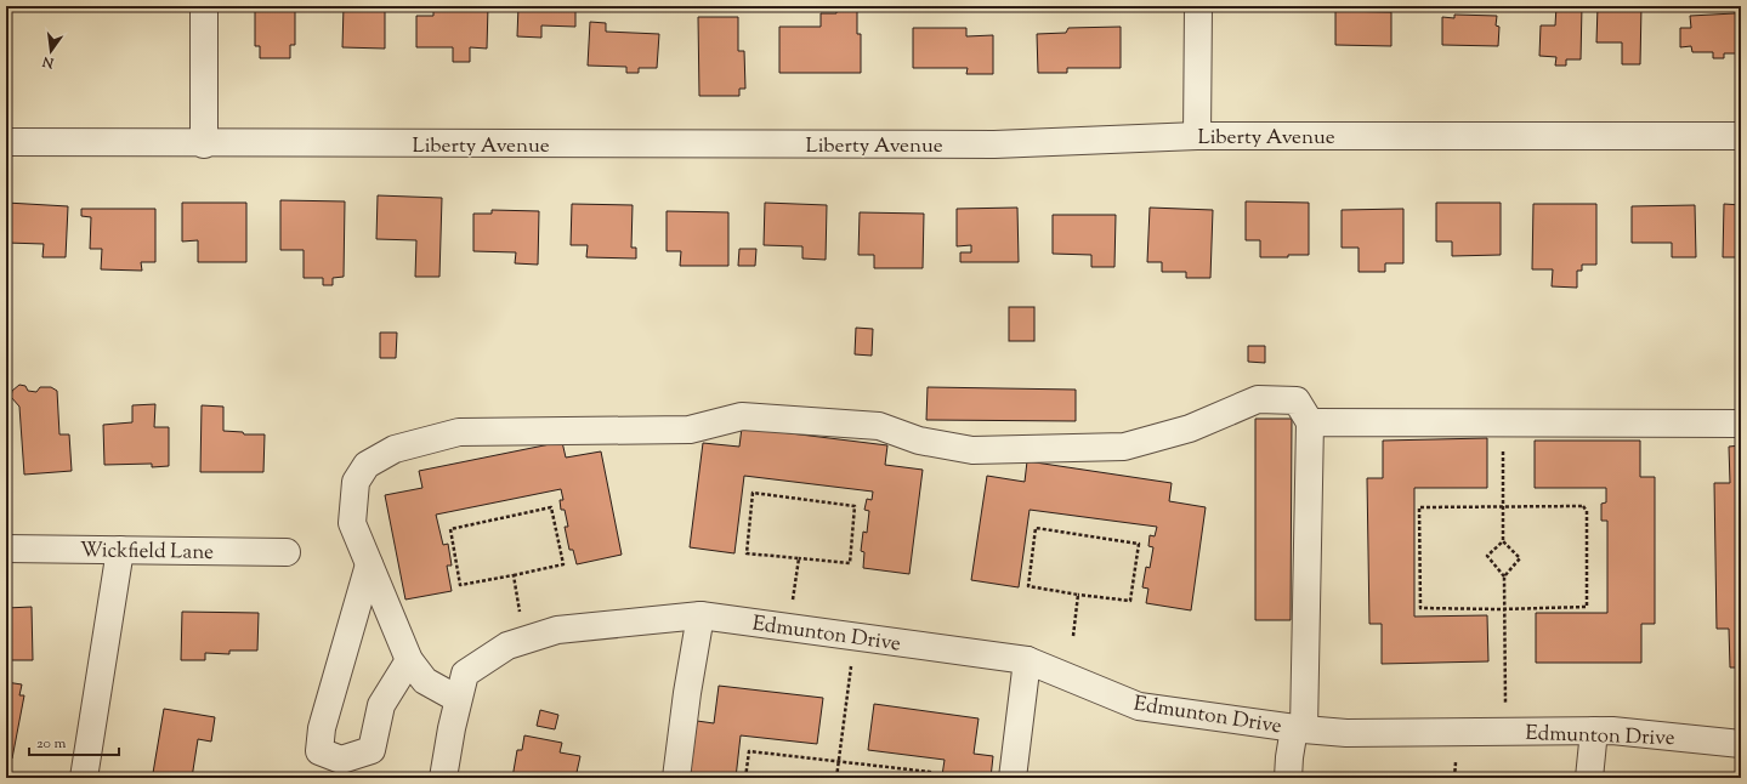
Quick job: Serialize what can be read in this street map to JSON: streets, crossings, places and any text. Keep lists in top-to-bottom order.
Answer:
{
  "streets": {
    "street": ["Liberty Avenue", "Wickfield Lane", "Edmunton Drive"]
  },
  "scale_bar": "20 m",
  "north": "bottom"
}
